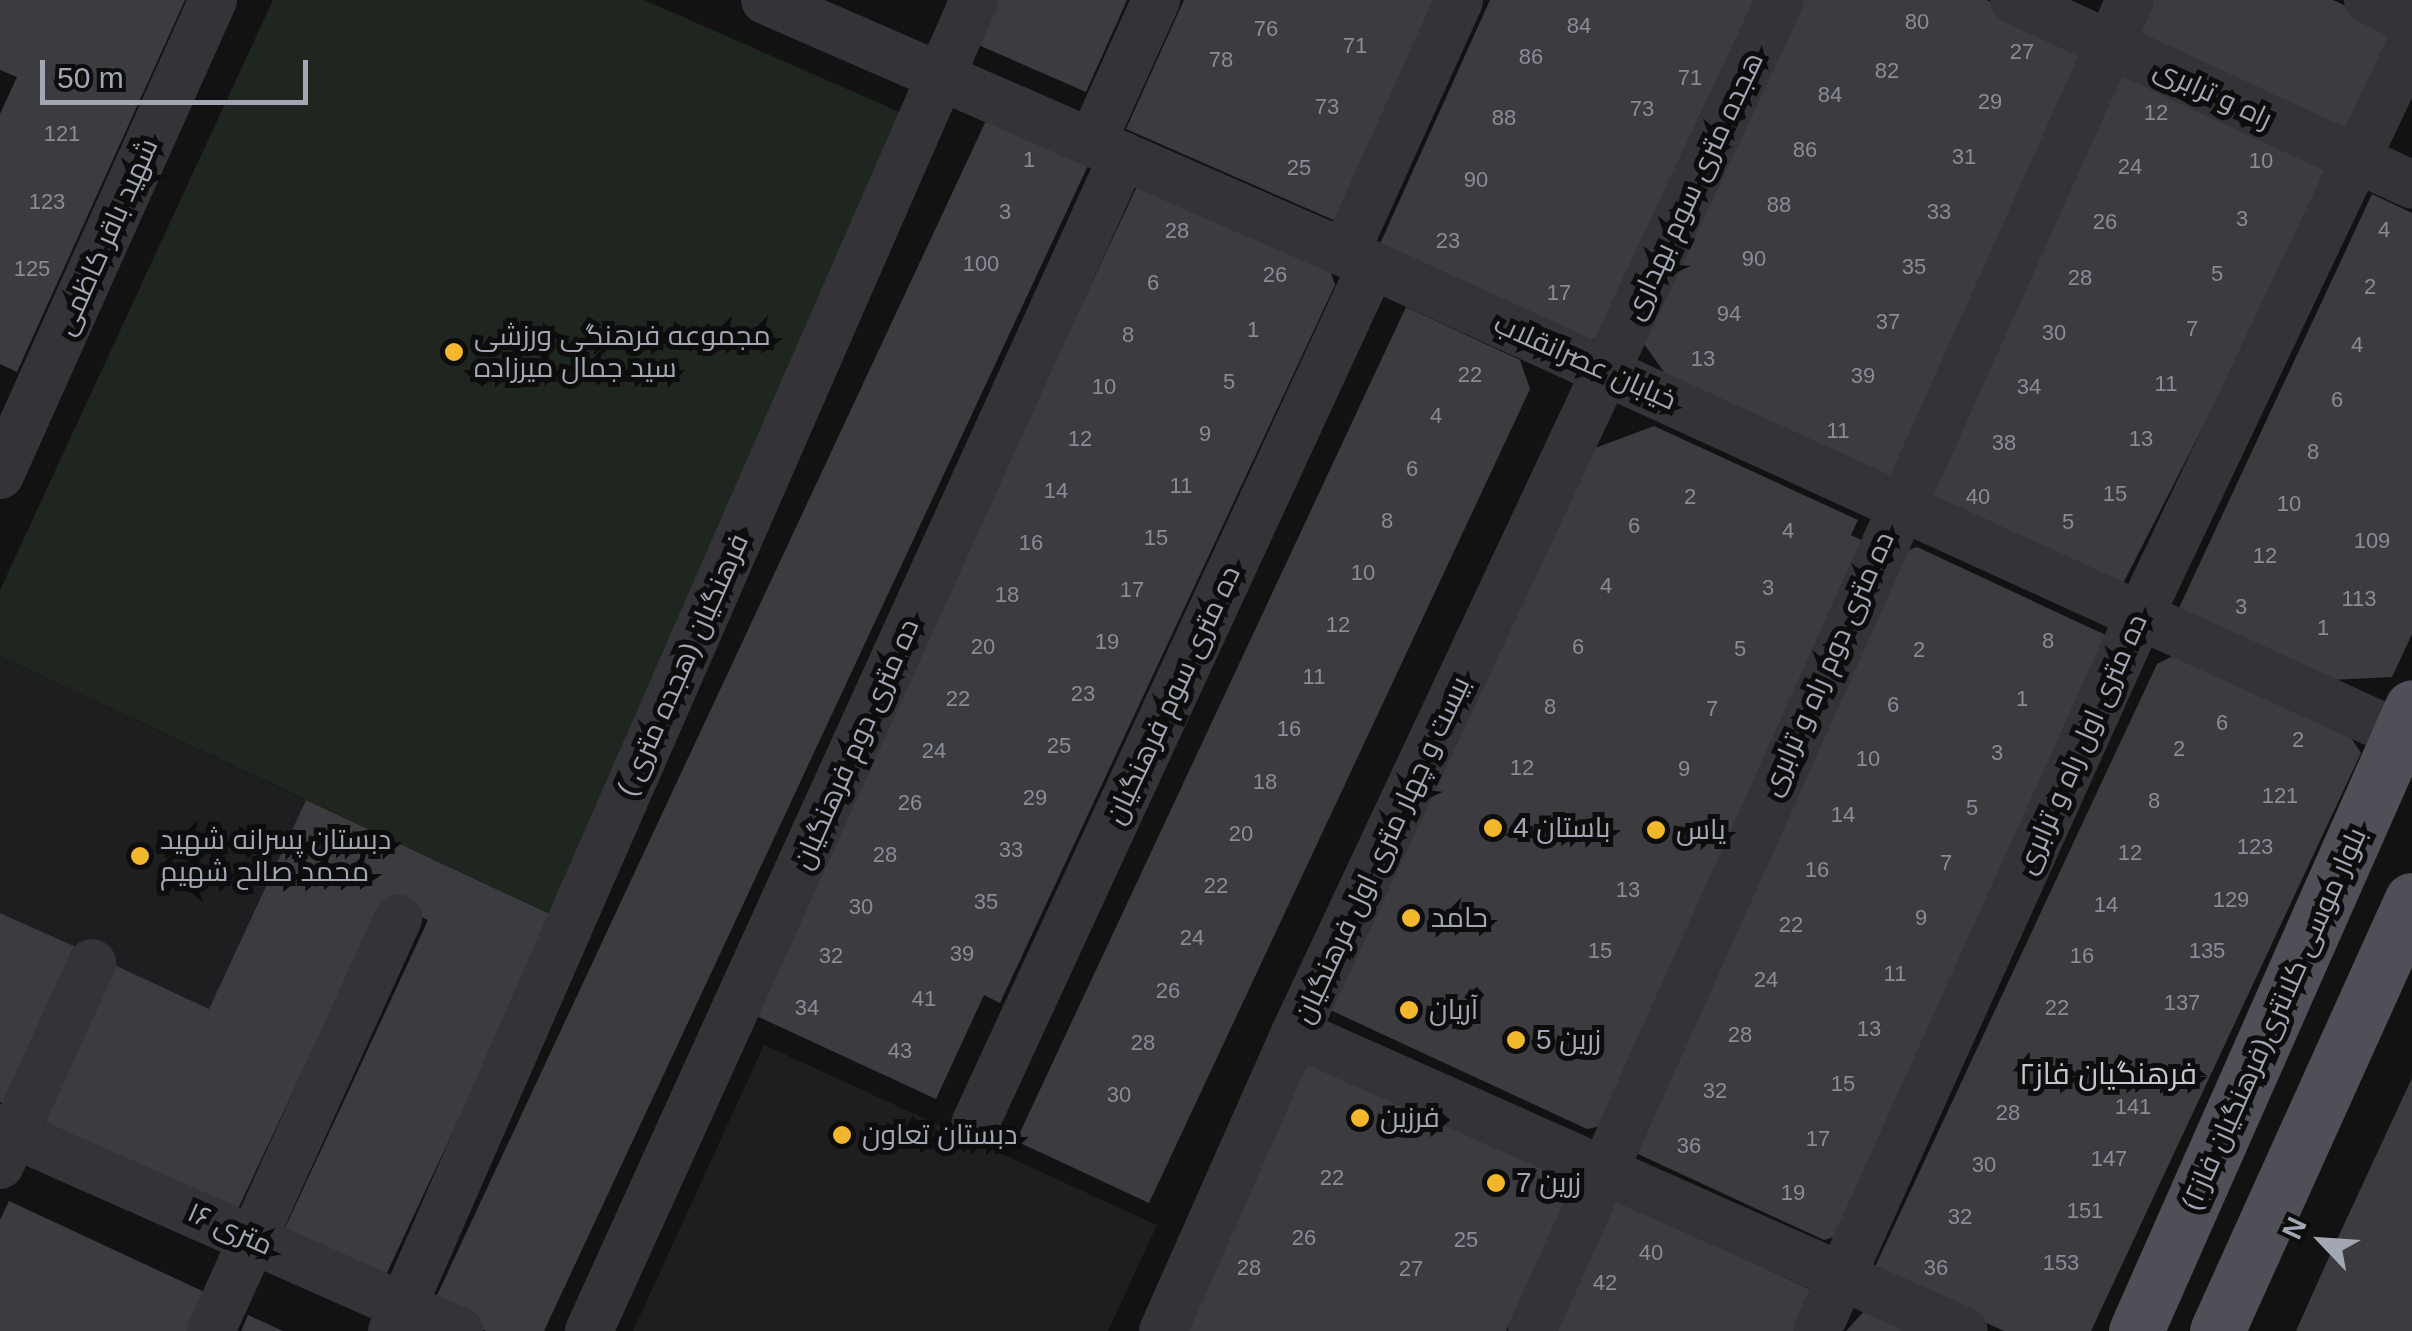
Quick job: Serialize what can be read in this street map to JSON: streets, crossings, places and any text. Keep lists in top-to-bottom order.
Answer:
{
  "streets": {
    "main road": ["بلوار موسی کلانتری(فرهنگیان فاز۲)"],
    "street": [
      "راه و ترابری",
      "هجده متری سوم بهداری",
      "شهید باقر کاظمی",
      "خیابان عصرانقلاب",
      "ده متری دوم راه و ترابری",
      "فرهنگیان (هجده متری )",
      "ده متری سوم فرهنگیان",
      "ده متری دوم فرهنگیان",
      "ده متری اول راه و ترابری",
      "بیست و چهار متری اول فرهنگیان",
      "۱۶ متری"
    ]
  },
  "crossings": [
    ["راه و ترابری", "ده متری دوم راه و ترابری"],
    ["راه و ترابری", "ده متری اول راه و ترابری"],
    ["هجده متری سوم بهداری", "خیابان عصرانقلاب"],
    ["هجده متری سوم بهداری", "بیست و چهار متری اول فرهنگیان"],
    ["خیابان عصرانقلاب", "ده متری دوم راه و ترابری"],
    ["خیابان عصرانقلاب", "فرهنگیان (هجده متری )"],
    ["خیابان عصرانقلاب", "ده متری سوم فرهنگیان"],
    ["خیابان عصرانقلاب", "ده متری دوم فرهنگیان"],
    ["خیابان عصرانقلاب", "ده متری اول راه و ترابری"],
    ["خیابان عصرانقلاب", "بیست و چهار متری اول فرهنگیان"],
    ["خیابان عصرانقلاب", "بلوار موسی کلانتری(فرهنگیان فاز۲)"],
    ["فرهنگیان (هجده متری )", "۱۶ متری"]
  ],
  "districts": ["فرهنگیان فاز۲"],
  "places": [
    "مجموعه فرهنگی ورزشی سید جمال میرزاده",
    "باستان 4",
    "یاس",
    "دبستان پسرانه شهید محمد صالح شهیم",
    "حامد",
    "آریان",
    "زرین 5",
    "فرزین",
    "دبستان تعاون",
    "زرین 7"
  ],
  "house_numbers": [
    "80",
    "84",
    "76",
    "71",
    "27",
    "86",
    "78",
    "82",
    "71",
    "84",
    "29",
    "73",
    "73",
    "12",
    "88",
    "121",
    "86",
    "31",
    "1",
    "10",
    "24",
    "25",
    "90",
    "123",
    "88",
    "3",
    "33",
    "3",
    "26",
    "4",
    "28",
    "23",
    "90",
    "100",
    "35",
    "125",
    "5",
    "26",
    "28",
    "6",
    "2",
    "17",
    "94",
    "37",
    "7",
    "1",
    "30",
    "8",
    "4",
    "13",
    "22",
    "39",
    "5",
    "11",
    "10",
    "34",
    "6",
    "4",
    "11",
    "9",
    "12",
    "13",
    "38",
    "8",
    "6",
    "11",
    "14",
    "15",
    "2",
    "40",
    "10",
    "8",
    "5",
    "6",
    "4",
    "15",
    "109",
    "16",
    "12",
    "10",
    "4",
    "3",
    "17",
    "18",
    "113",
    "3",
    "12",
    "1",
    "8",
    "19",
    "20",
    "6",
    "5",
    "2",
    "11",
    "23",
    "22",
    "1",
    "6",
    "8",
    "7",
    "6",
    "16",
    "2",
    "25",
    "2",
    "24",
    "3",
    "10",
    "12",
    "9",
    "18",
    "121",
    "29",
    "8",
    "26",
    "5",
    "14",
    "20",
    "123",
    "33",
    "12",
    "28",
    "7",
    "16",
    "22",
    "13",
    "129",
    "35",
    "14",
    "30",
    "9",
    "22",
    "24",
    "15",
    "135",
    "39",
    "32",
    "16",
    "11",
    "24",
    "26",
    "41",
    "137",
    "34",
    "22",
    "13",
    "28",
    "28",
    "43",
    "15",
    "32",
    "30",
    "141",
    "28",
    "17",
    "36",
    "147",
    "30",
    "22",
    "19",
    "151",
    "32",
    "26",
    "25",
    "40",
    "153",
    "28",
    "36",
    "27",
    "42"
  ],
  "scale_bar": "50 m",
  "north": "top left"
}
